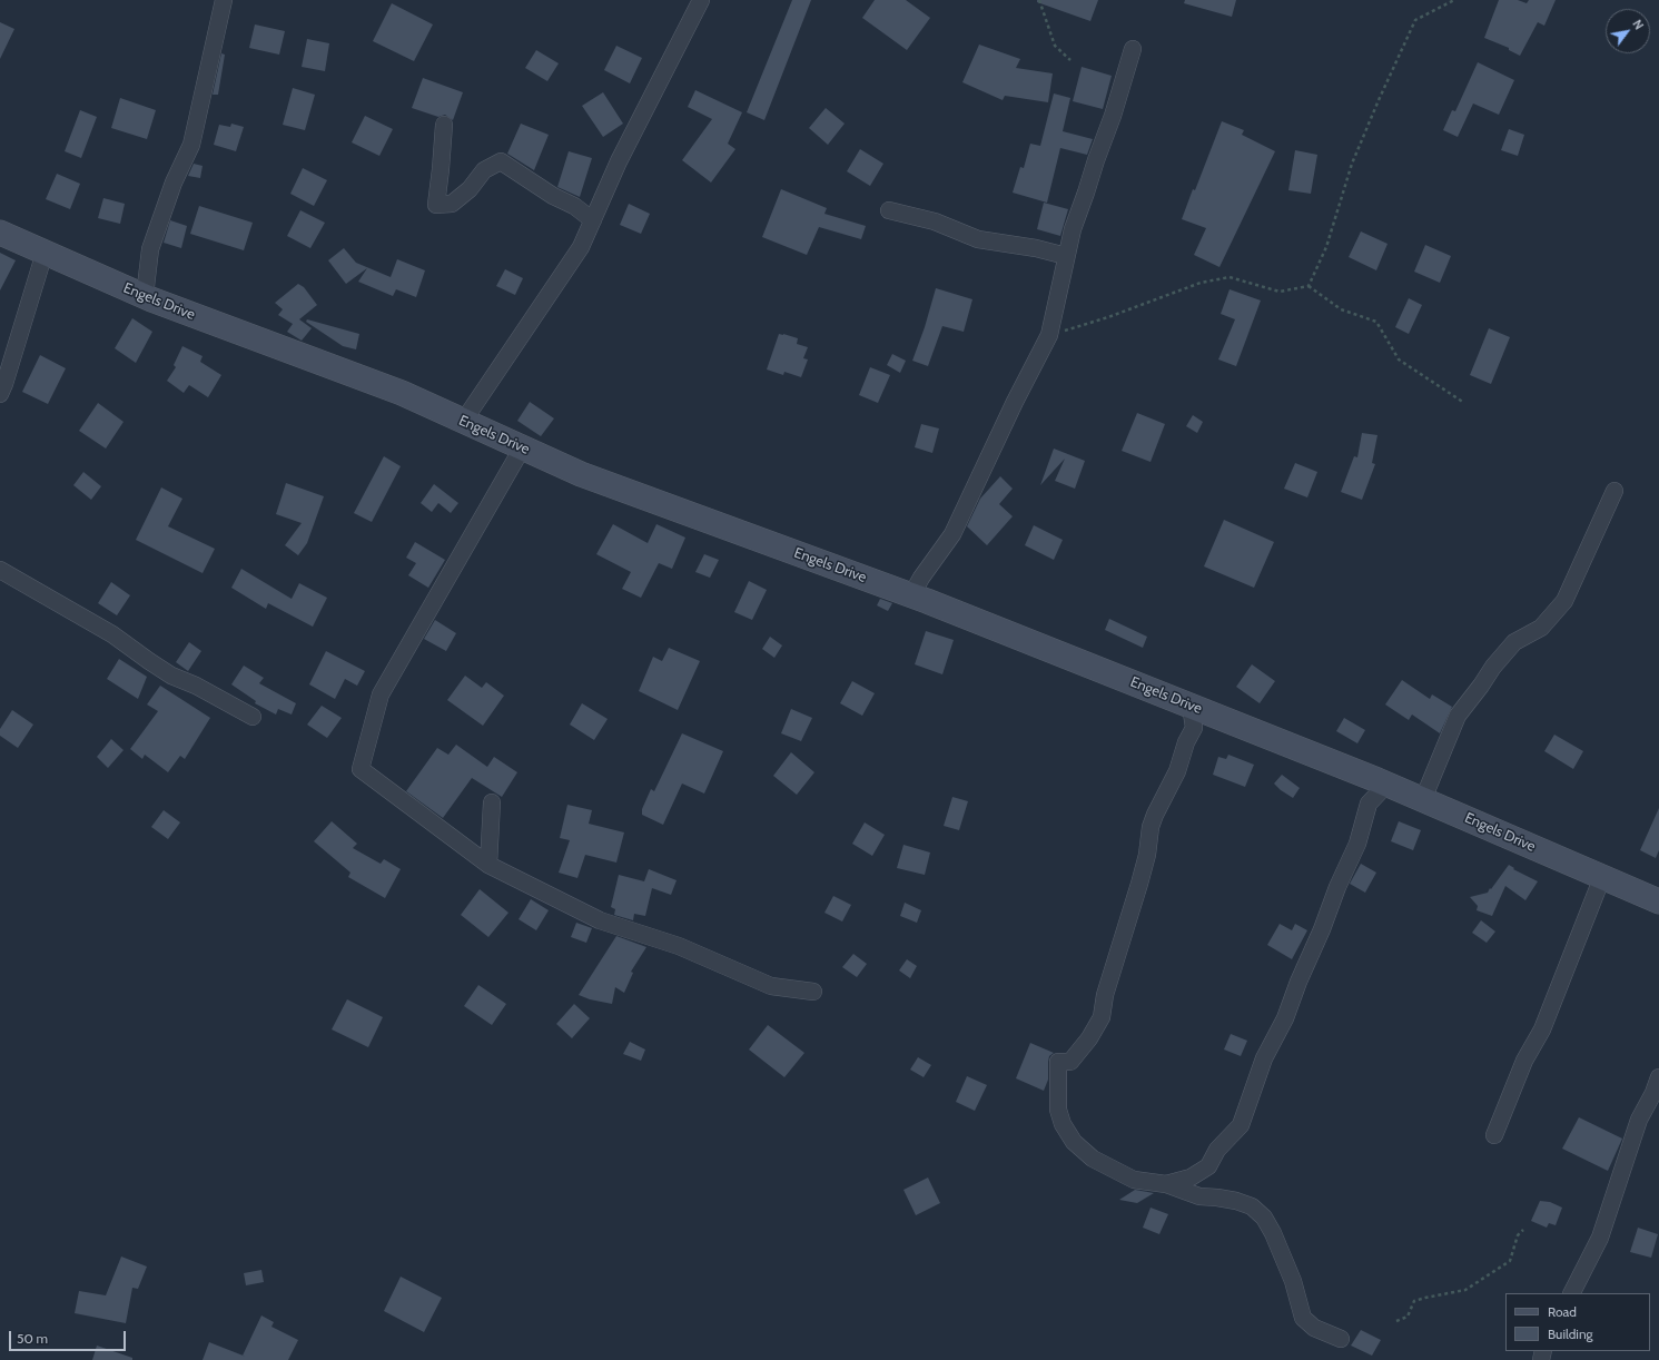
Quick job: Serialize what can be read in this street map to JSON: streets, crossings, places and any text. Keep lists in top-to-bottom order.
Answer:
{
  "streets": {
    "street": ["Engels Drive"]
  },
  "legend": ["Road", "Building"],
  "scale_bar": "50 m",
  "north": "top right"
}
